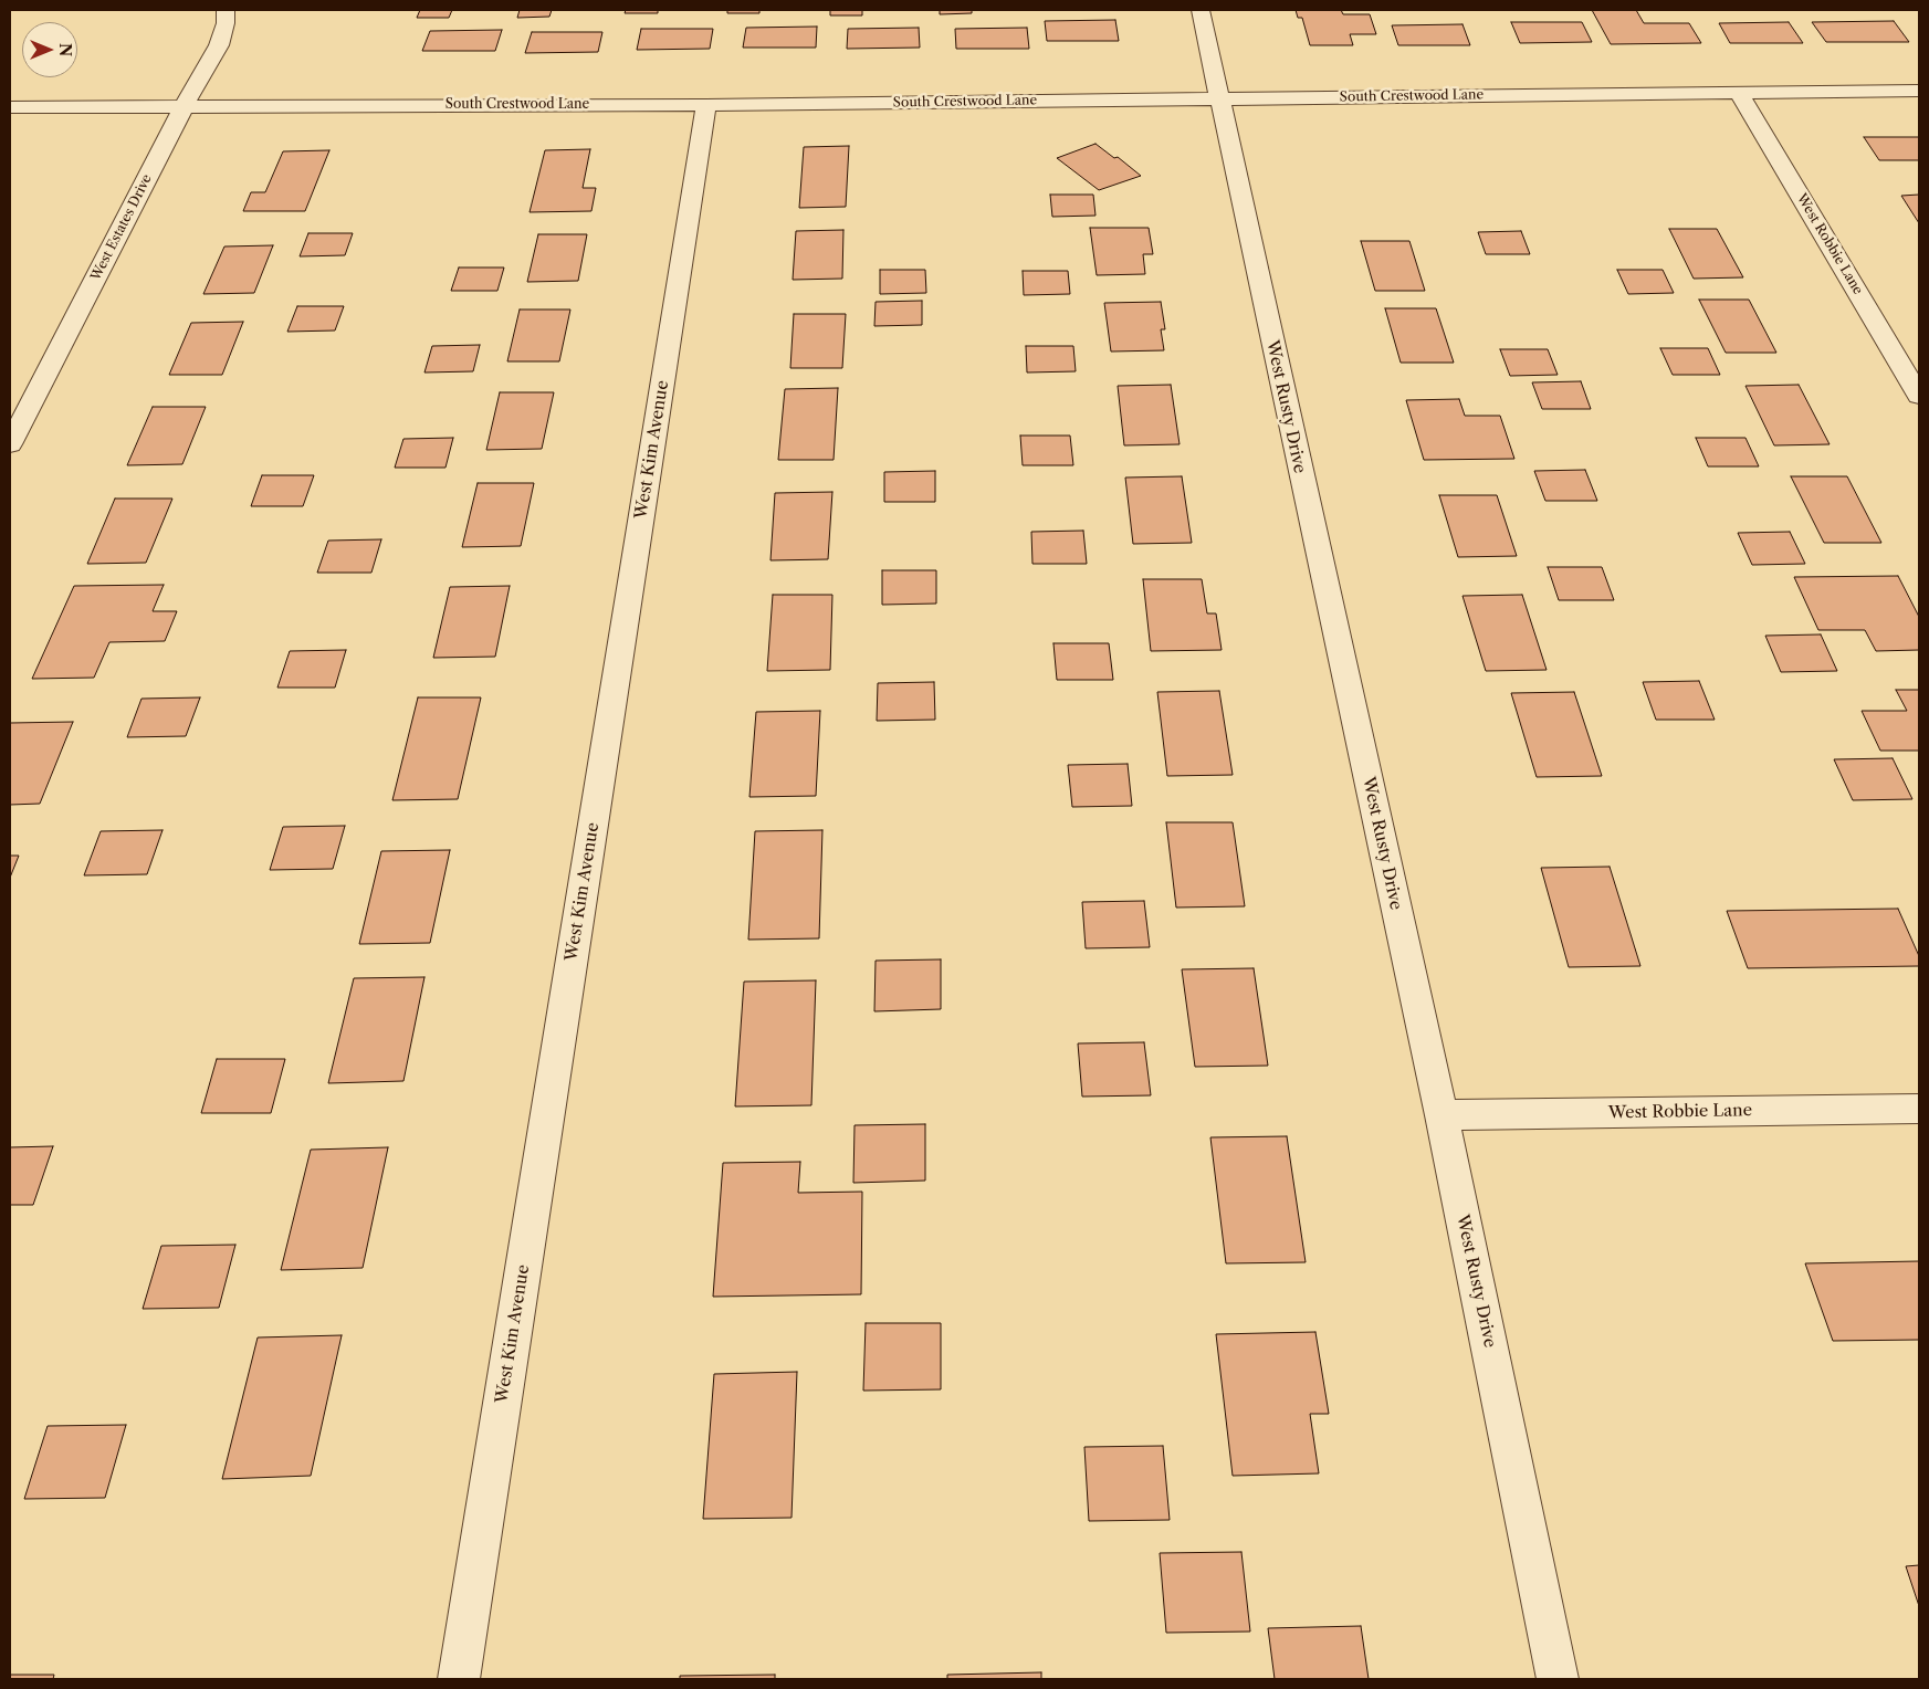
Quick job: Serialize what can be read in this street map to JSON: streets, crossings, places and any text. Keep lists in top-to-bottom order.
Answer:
{
  "streets": {
    "street": [
      "South Crestwood Lane",
      "West Estates Drive",
      "West Robbie Lane",
      "West Rusty Drive",
      "West Kim Avenue"
    ]
  },
  "crossings": [
    ["South Crestwood Lane", "West Estates Drive"],
    ["South Crestwood Lane", "West Robbie Lane"],
    ["South Crestwood Lane", "West Rusty Drive"],
    ["South Crestwood Lane", "West Kim Avenue"],
    ["West Robbie Lane", "West Rusty Drive"]
  ],
  "north": "right"
}
